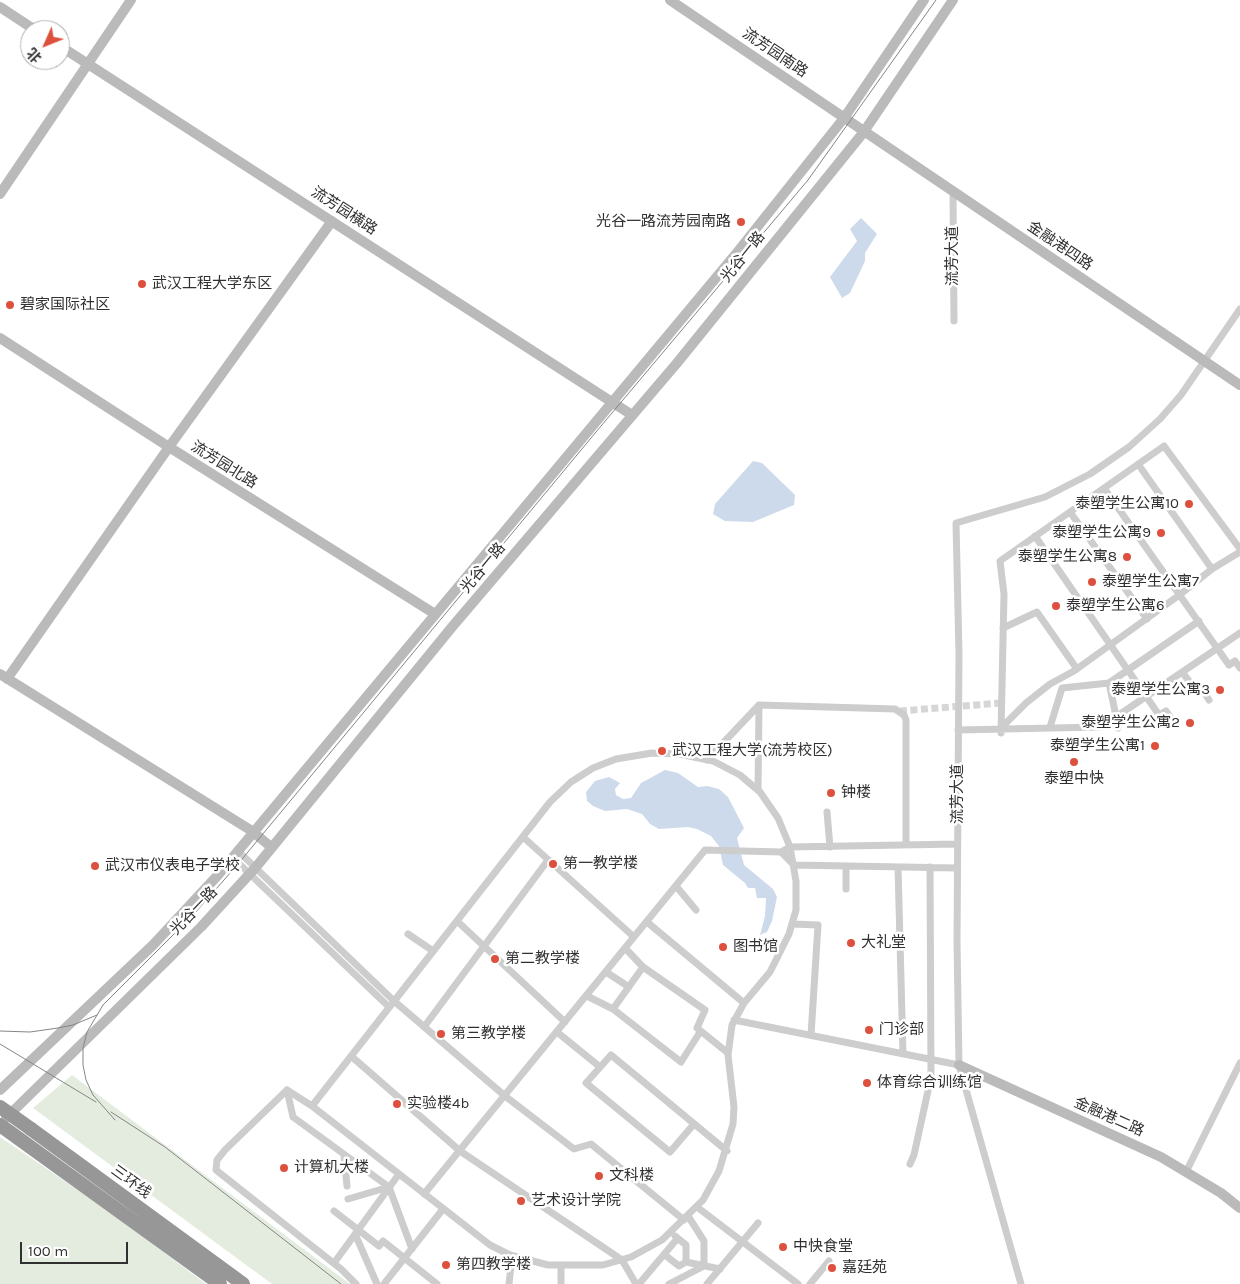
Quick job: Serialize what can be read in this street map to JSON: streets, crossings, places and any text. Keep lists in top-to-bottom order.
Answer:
{
  "streets": {
    "highway": ["三环线"],
    "main road": [
      "流芳园南路",
      "流芳园横路",
      "金融港四路",
      "光谷一路",
      "流芳园北路",
      "金融港二路"
    ],
    "street": ["流芳大道"]
  },
  "crossings": [
    ["流芳园南路", "金融港四路"],
    ["流芳园南路", "光谷一路"],
    ["流芳园横路", "光谷一路"],
    ["金融港四路", "流芳大道"],
    ["金融港四路", "光谷一路"],
    ["流芳大道", "金融港二路"],
    ["光谷一路", "流芳园北路"],
    ["光谷一路", "三环线"]
  ],
  "places": [
    "光谷一路流芳园南路",
    "武汉工程大学东区",
    "碧家国际社区",
    "泰塑学生公寓10",
    "泰塑学生公寓9",
    "泰塑学生公寓8",
    "泰塑学生公寓7",
    "泰塑学生公寓6",
    "泰塑学生公寓3",
    "泰塑学生公寓2",
    "泰塑学生公寓1",
    "武汉工程大学(流芳校区)",
    "泰塑中快",
    "钟楼",
    "第一教学楼",
    "武汉市仪表电子学校",
    "大礼堂",
    "图书馆",
    "第二教学楼",
    "门诊部",
    "第三教学楼",
    "体育综合训练馆",
    "实验楼4b",
    "计算机大楼",
    "文科楼",
    "艺术设计学院",
    "中快食堂",
    "第四教学楼",
    "嘉廷苑"
  ],
  "scale_bar": "100 m",
  "north": "bottom left"
}
